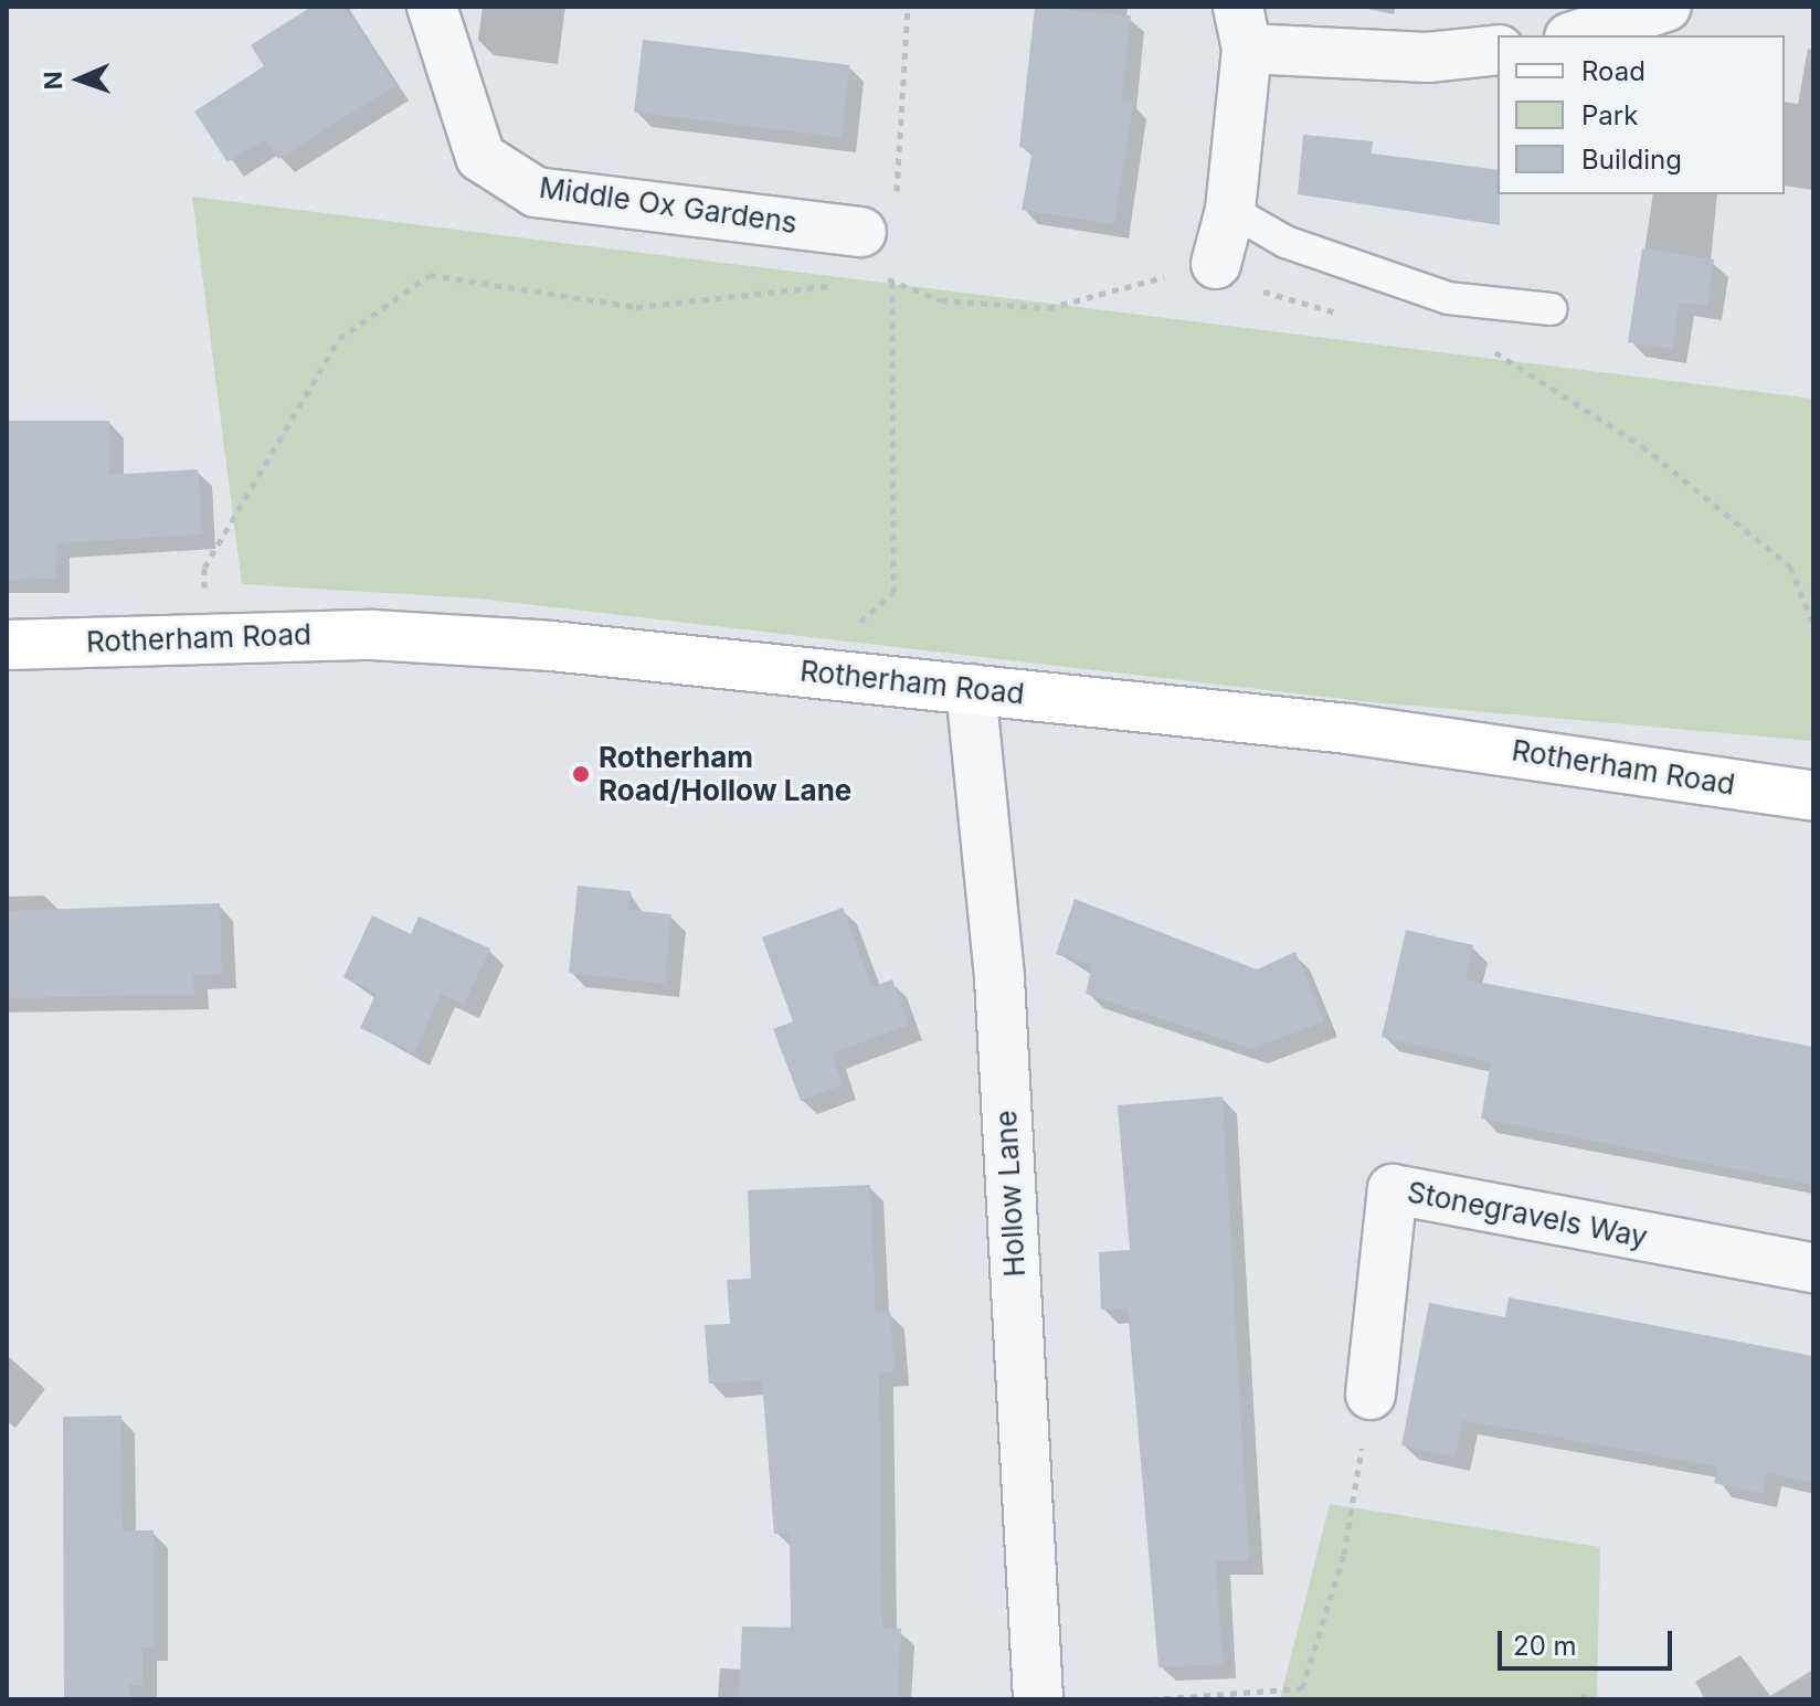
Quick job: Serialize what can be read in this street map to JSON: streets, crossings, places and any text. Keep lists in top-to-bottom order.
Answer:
{
  "streets": {
    "main road": ["Rotherham Road"],
    "street": ["Middle Ox Gardens", "Hollow Lane", "Stonegravels Way"]
  },
  "crossings": [
    ["Rotherham Road", "Hollow Lane"]
  ],
  "places": ["Rotherham Road/Hollow Lane"],
  "legend": ["Road", "Park", "Building"],
  "scale_bar": "20 m",
  "north": "left"
}
